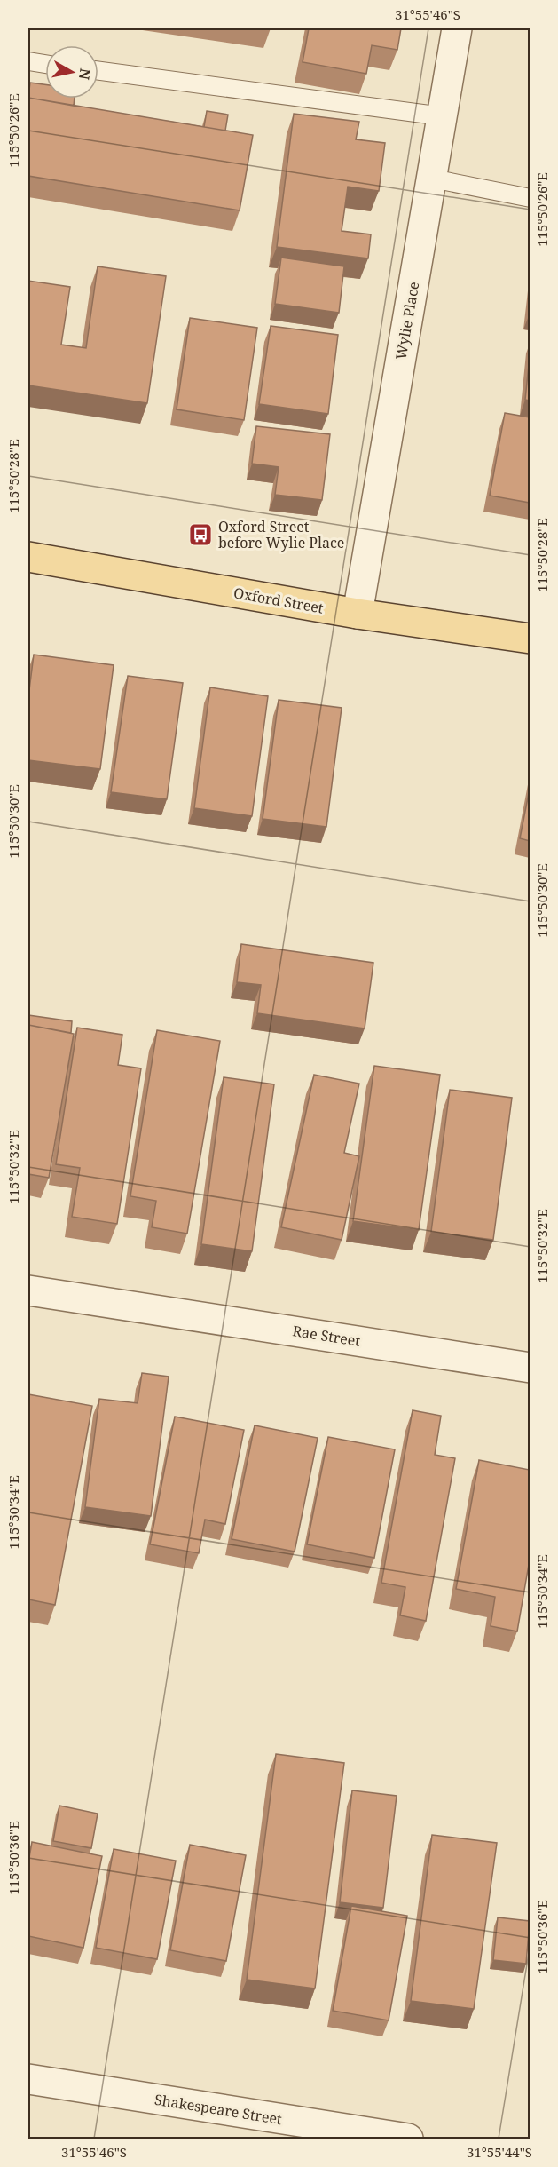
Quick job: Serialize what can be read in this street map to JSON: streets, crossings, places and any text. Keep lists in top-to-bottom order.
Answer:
{
  "streets": {
    "main road": ["Oxford Street"],
    "street": ["Wylie Place", "Rae Street", "Shakespeare Street"]
  },
  "crossings": [
    ["Wylie Place", "Oxford Street"]
  ],
  "places": {
    "bus stop": ["Oxford Street before Wylie Place"]
  },
  "north": "right",
  "coordinates": [
    "31°55'46\"S",
    "115°50'26\"E",
    "115°50'28\"E",
    "115°50'30\"E",
    "115°50'32\"E",
    "115°50'34\"E",
    "115°50'36\"E",
    "31°55'44\"S"
  ]
}
